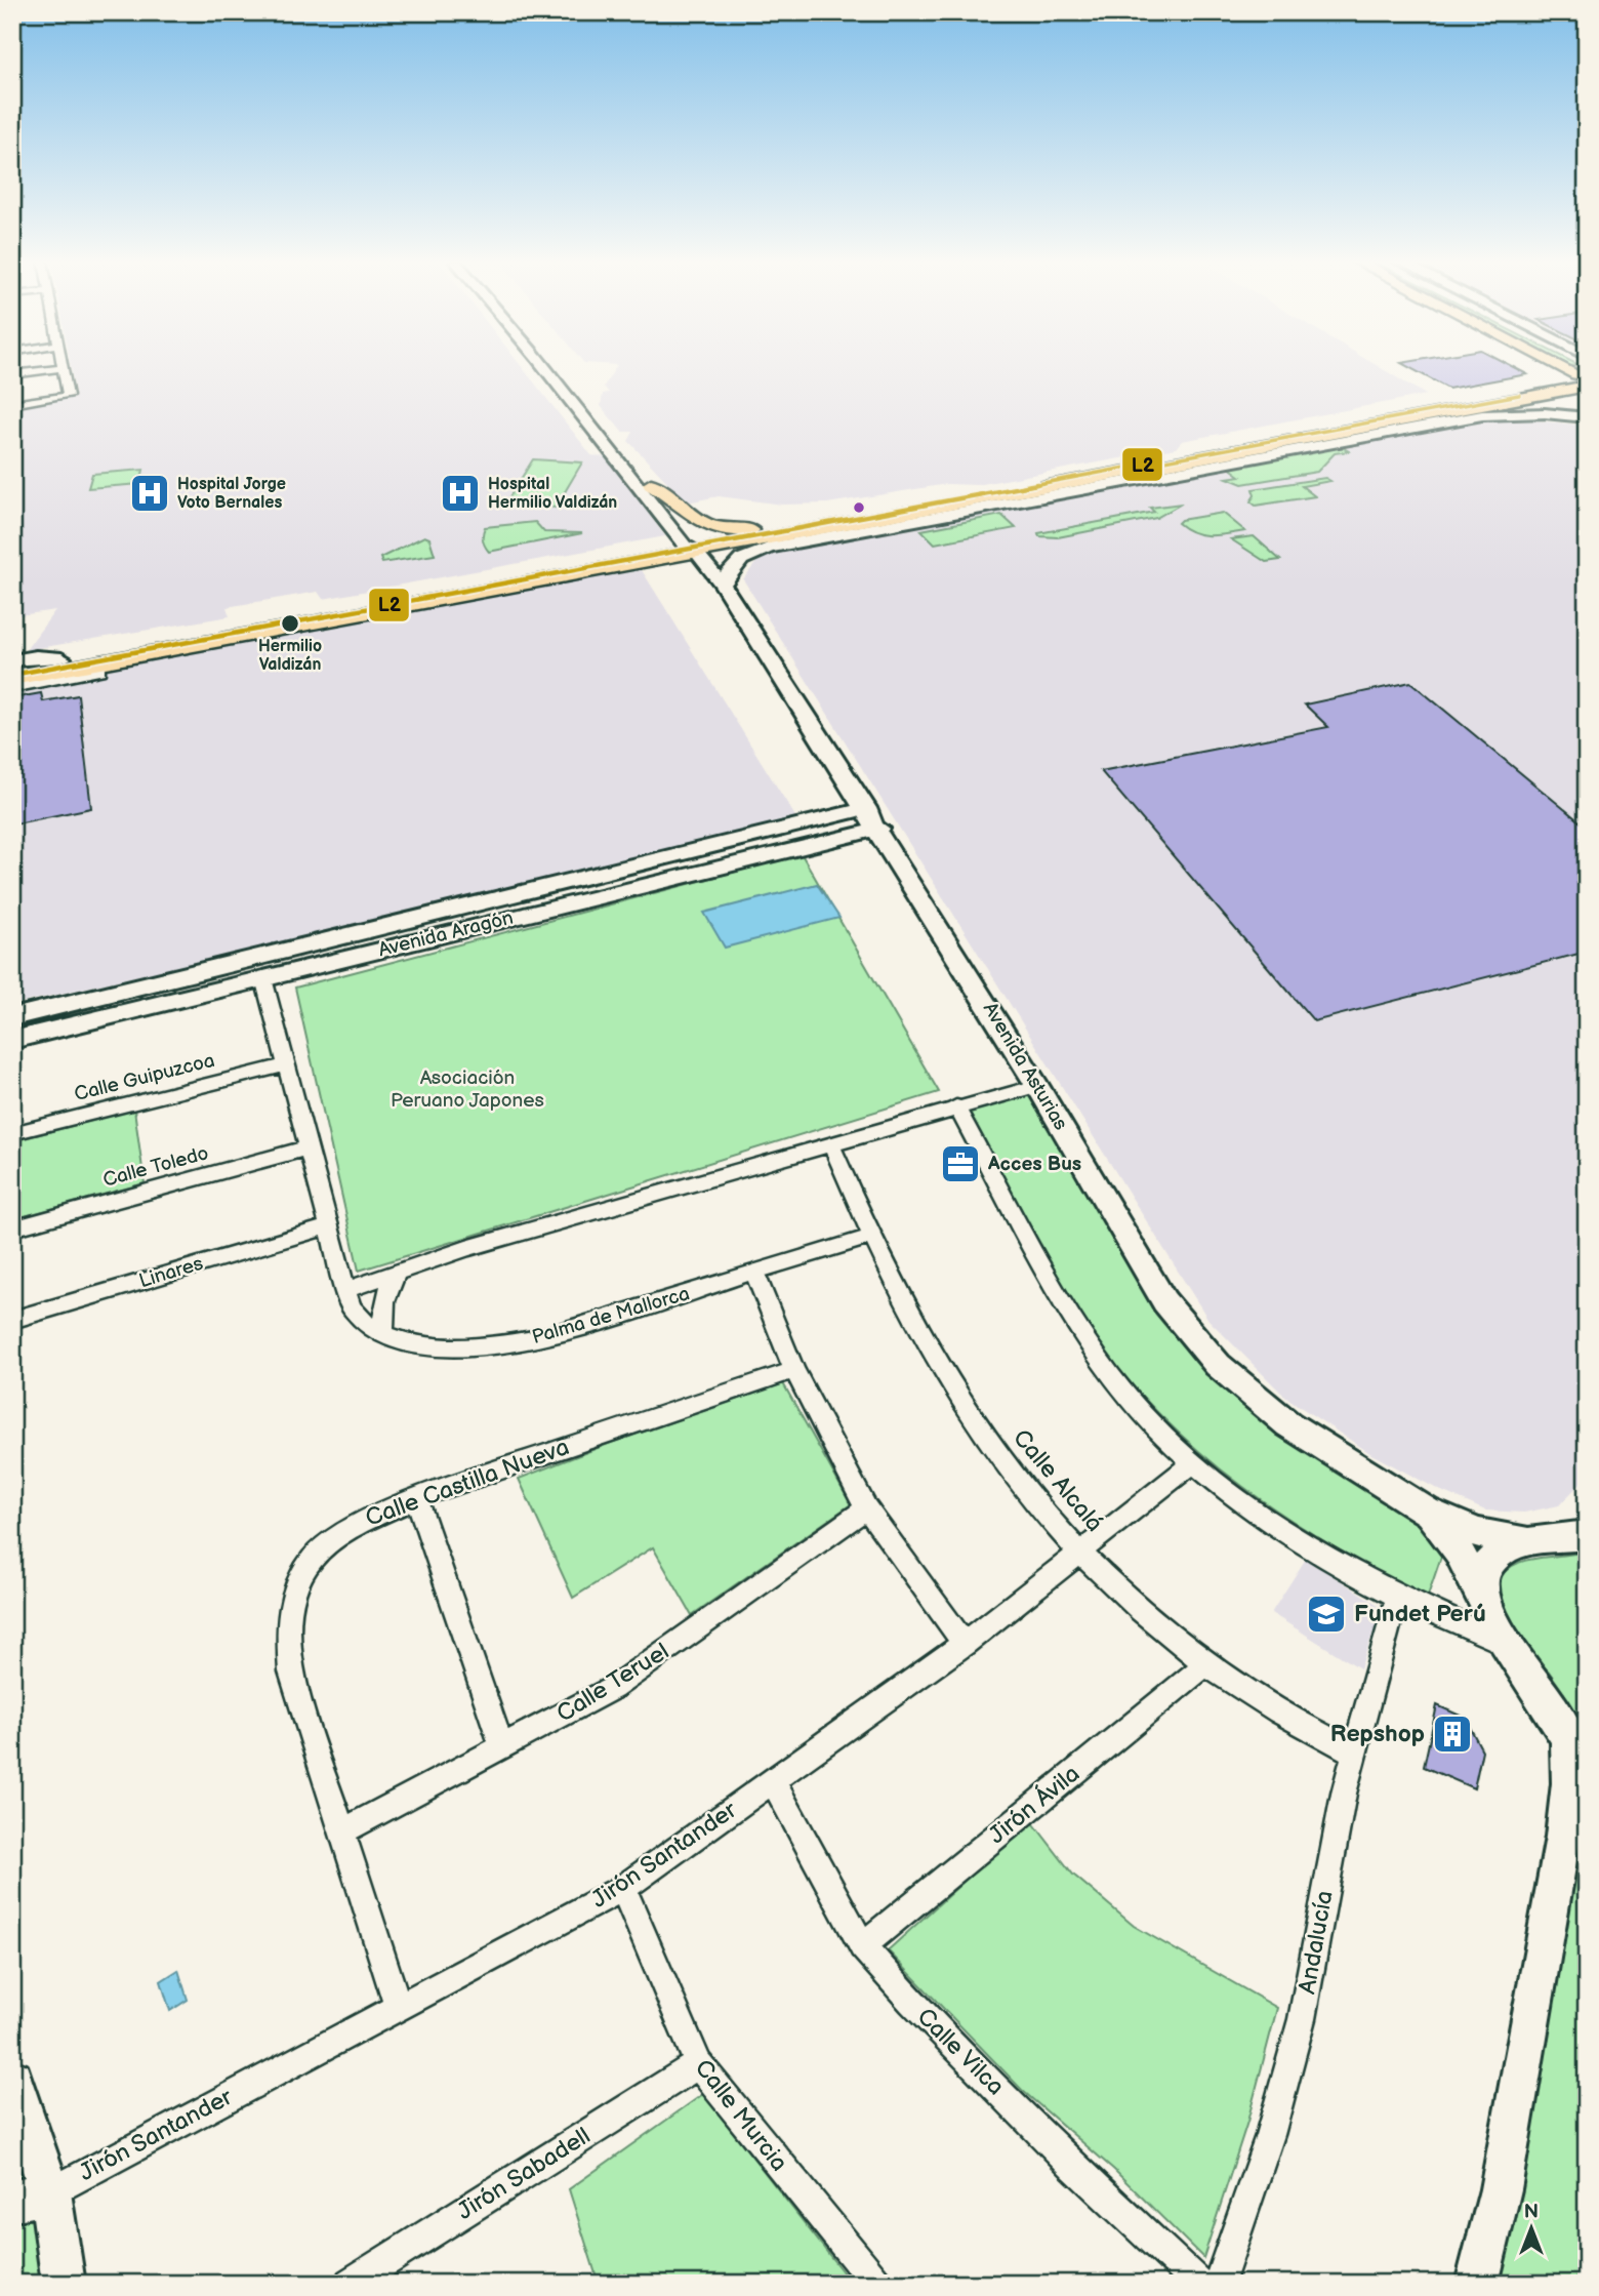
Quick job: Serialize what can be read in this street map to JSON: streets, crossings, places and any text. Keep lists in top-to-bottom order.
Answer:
{
  "streets": {
    "street": [
      "Avenida Aragón",
      "Avenida Asturias",
      "Calle Guipuzcoa",
      "Calle Toledo",
      "Linares",
      "Palma de Mallorca",
      "Calle Alcalá",
      "Calle Castilla Nueva",
      "Calle Teruel",
      "Jirón Ávila",
      "Jirón Santander",
      "Andalucía",
      "Calle Vilca",
      "Calle Murcia",
      "Jirón Sabadell"
    ]
  },
  "crossings": [
    ["Avenida Aragón", "Avenida Asturias"],
    ["Avenida Aragón", "Palma de Mallorca"],
    ["Calle Guipuzcoa", "Palma de Mallorca"],
    ["Calle Toledo", "Palma de Mallorca"],
    ["Linares", "Palma de Mallorca"],
    ["Palma de Mallorca", "Calle Alcalá"],
    ["Calle Alcalá", "Jirón Ávila"],
    ["Calle Alcalá", "Jirón Santander"],
    ["Calle Alcalá", "Andalucía"],
    ["Calle Castilla Nueva", "Calle Teruel"],
    ["Calle Castilla Nueva", "Jirón Santander"],
    ["Jirón Ávila", "Calle Vilca"],
    ["Jirón Santander", "Calle Vilca"],
    ["Jirón Santander", "Calle Murcia"],
    ["Calle Murcia", "Jirón Sabadell"]
  ],
  "parks": ["Asociación Peruano Japones"],
  "places": {
    "hospital": ["Hospital Jorge Voto Bernales", "Hospital Hermilio Valdizán"],
    "other": ["Hermilio Valdizán"],
    "office": ["Acces Bus"],
    "school or university": ["Fundet Perú"],
    "building": ["Repshop"]
  },
  "lines": ["transit line L2"],
  "north": "top"
}
